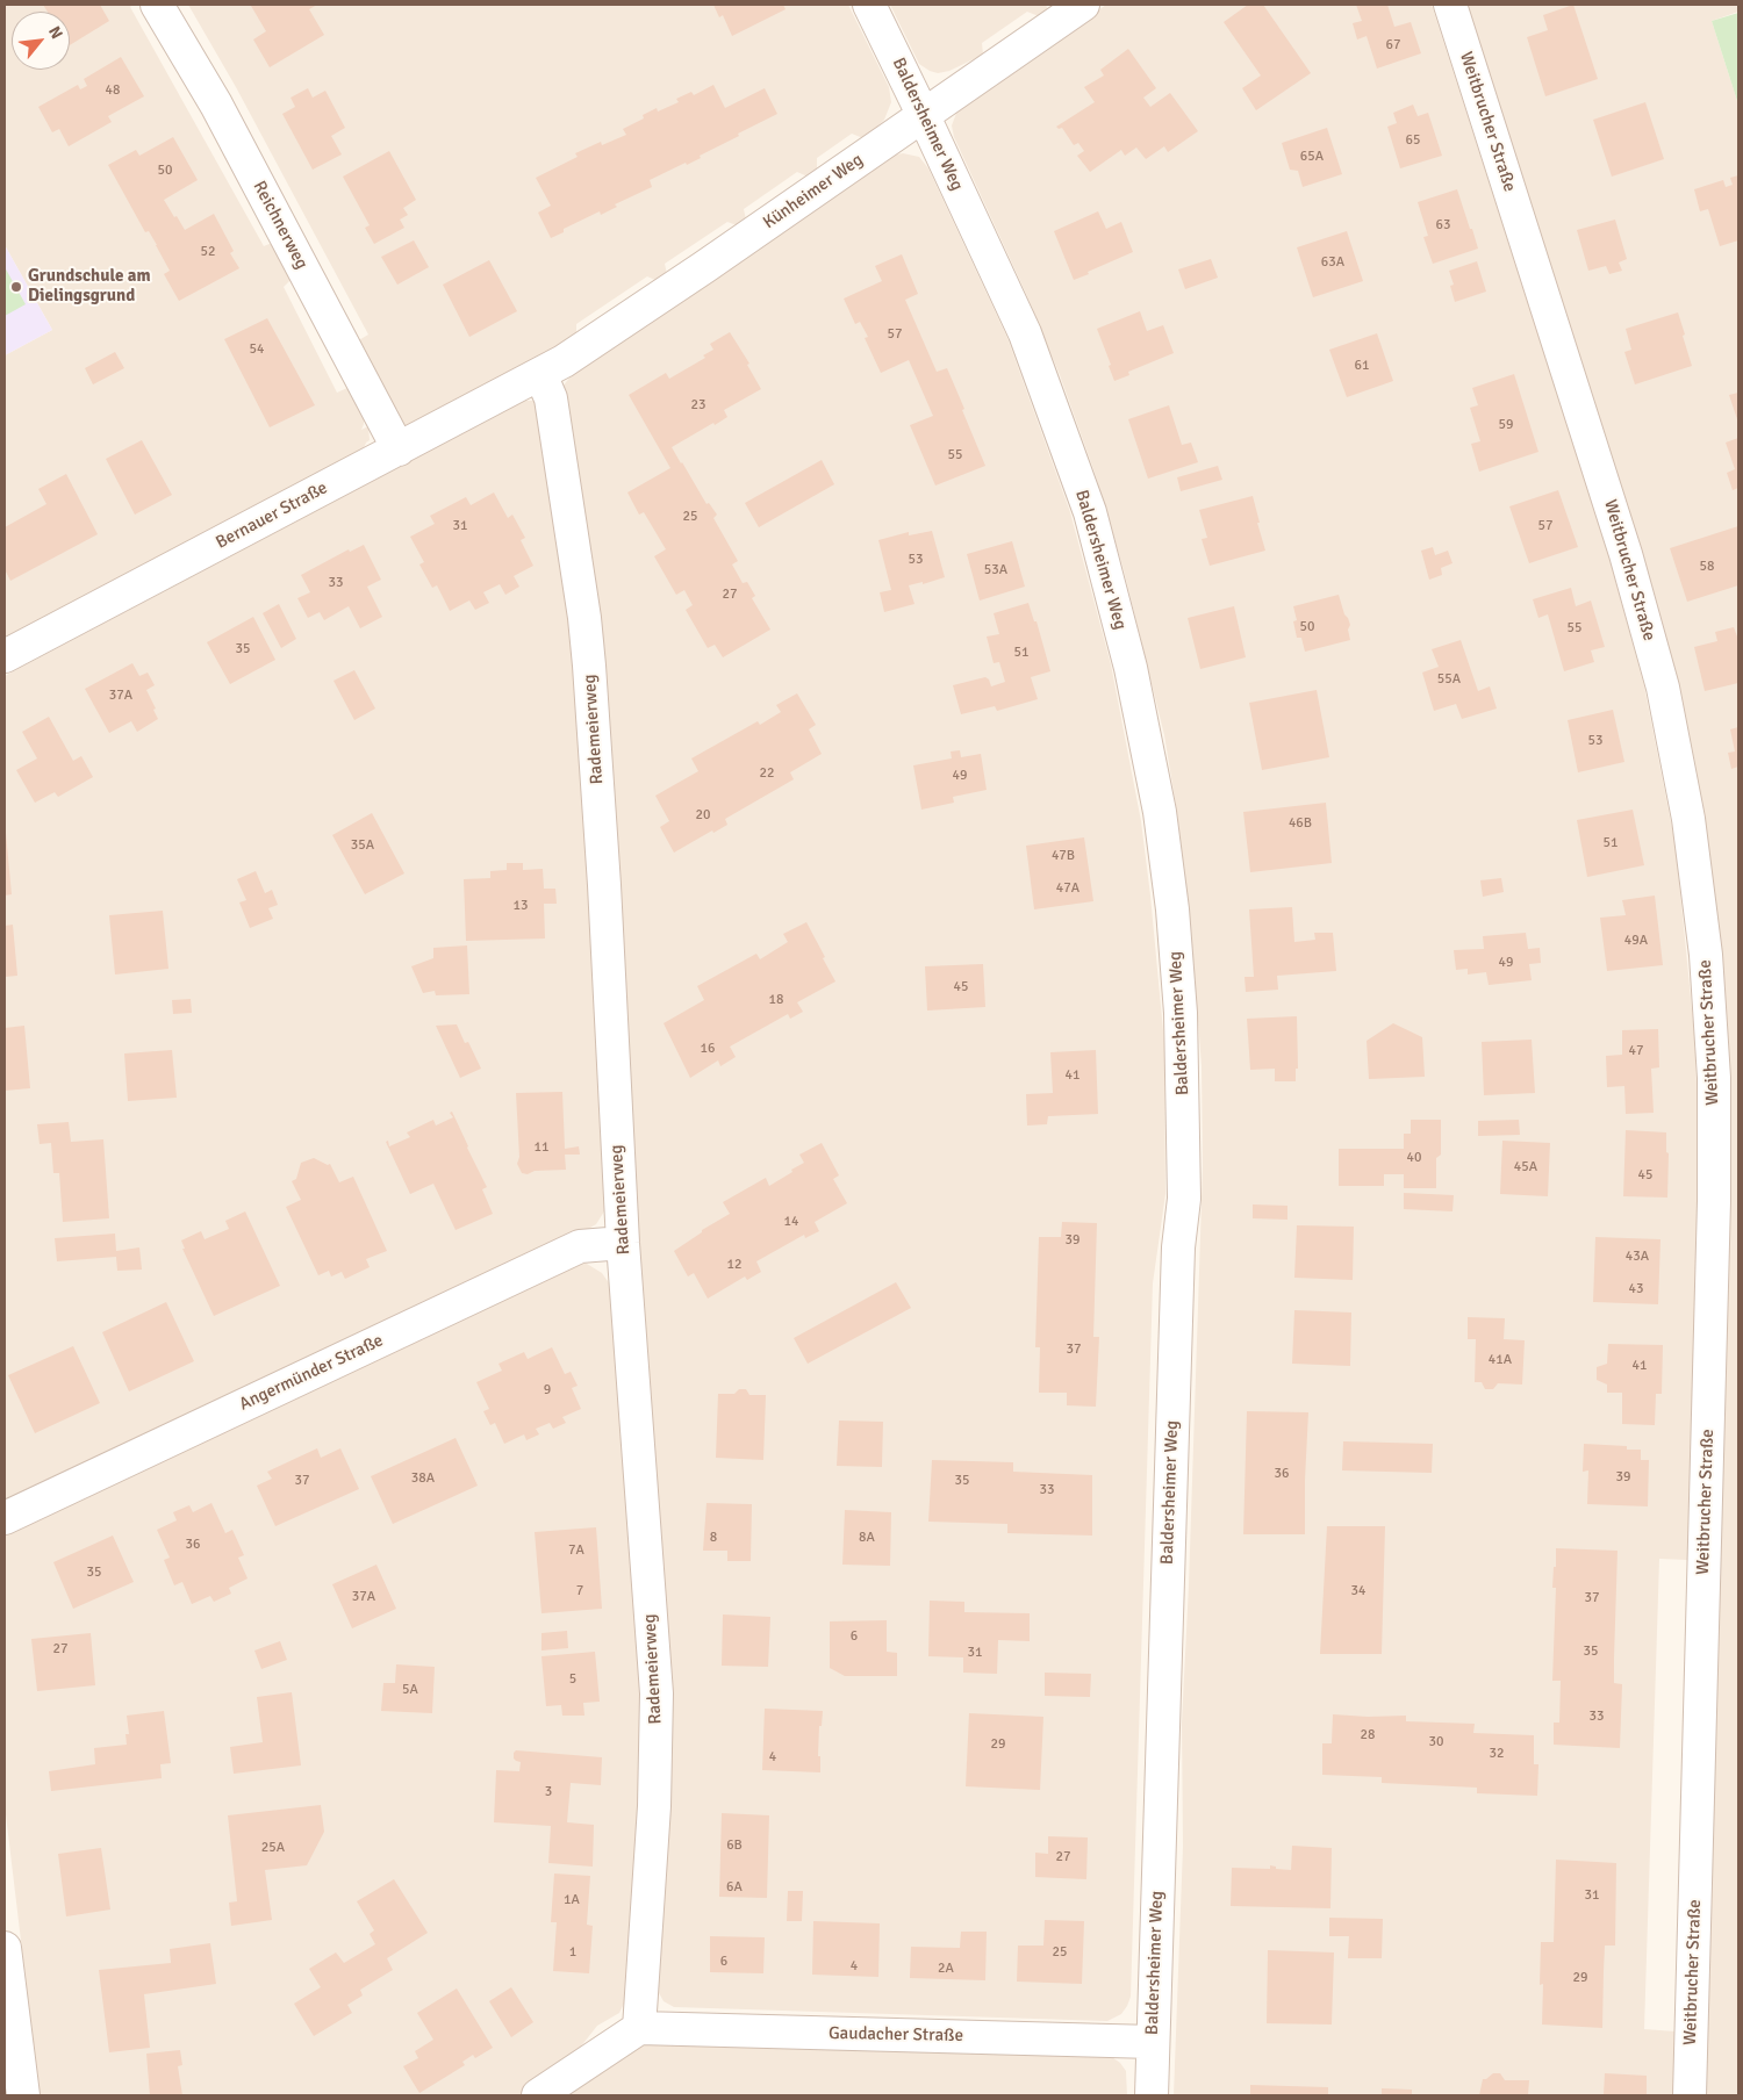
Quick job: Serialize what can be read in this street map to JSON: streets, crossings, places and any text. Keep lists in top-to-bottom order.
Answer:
{
  "streets": {
    "street": [
      "Weitbrucher Straße",
      "Baldersheimer Weg",
      "Künheimer Weg",
      "Reichnerweg",
      "Bernauer Straße",
      "Rademeierweg",
      "Angermünder Straße",
      "Gaudacher Straße"
    ]
  },
  "crossings": [
    ["Baldersheimer Weg", "Künheimer Weg"],
    ["Baldersheimer Weg", "Gaudacher Straße"],
    ["Künheimer Weg", "Bernauer Straße"],
    ["Künheimer Weg", "Rademeierweg"],
    ["Reichnerweg", "Bernauer Straße"],
    ["Bernauer Straße", "Rademeierweg"],
    ["Rademeierweg", "Angermünder Straße"],
    ["Rademeierweg", "Gaudacher Straße"]
  ],
  "places": ["Grundschule am Dielingsgrund"],
  "house_numbers": [
    "67",
    "48",
    "65",
    "65A",
    "50",
    "63",
    "52",
    "63A",
    "57",
    "54",
    "61",
    "23",
    "59",
    "55",
    "25",
    "31",
    "57",
    "53",
    "58",
    "53A",
    "33",
    "27",
    "50",
    "55",
    "35",
    "51",
    "55A",
    "37A",
    "53",
    "22",
    "49",
    "20",
    "46B",
    "51",
    "35A",
    "47B",
    "47A",
    "13",
    "49A",
    "49",
    "45",
    "18",
    "16",
    "47",
    "41",
    "11",
    "40",
    "45A",
    "45",
    "14",
    "39",
    "43A",
    "12",
    "43",
    "37",
    "41A",
    "41",
    "9",
    "36",
    "39",
    "38A",
    "37",
    "35",
    "33",
    "8",
    "8A",
    "36",
    "7A",
    "35",
    "7",
    "34",
    "37A",
    "37",
    "6",
    "27",
    "35",
    "31",
    "5",
    "5A",
    "33",
    "28",
    "30",
    "29",
    "32",
    "4",
    "3",
    "6B",
    "25A",
    "27",
    "6A",
    "31",
    "1A",
    "1",
    "25",
    "6",
    "4",
    "2A",
    "29"
  ],
  "north": "top right"
}
